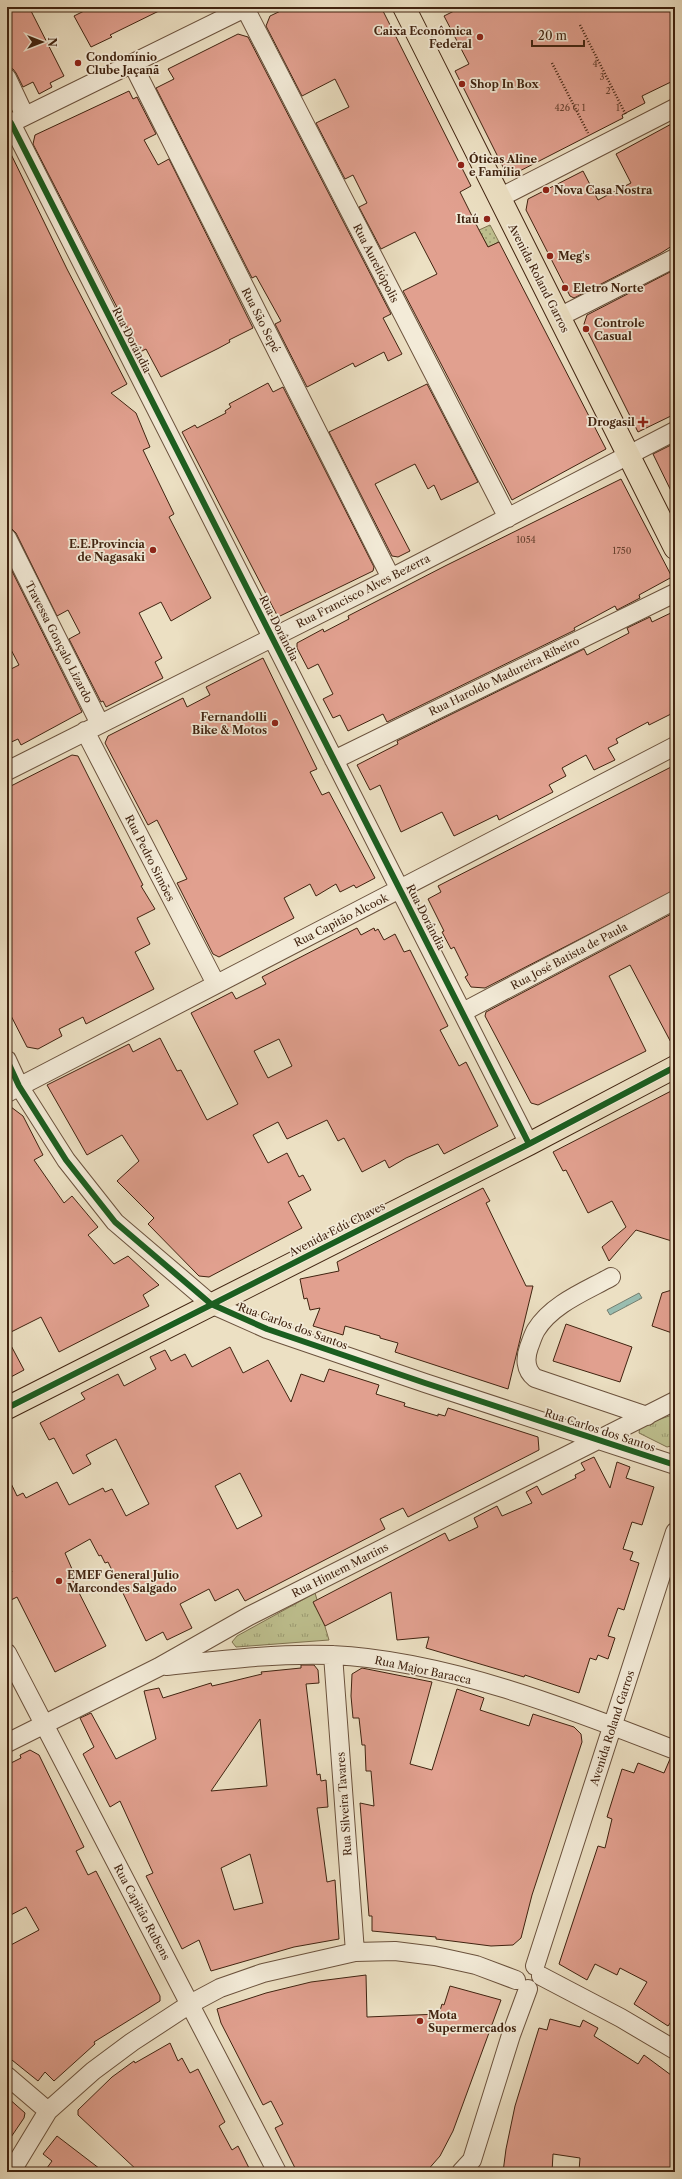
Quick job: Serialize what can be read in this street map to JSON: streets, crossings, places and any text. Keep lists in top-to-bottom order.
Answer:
{
  "streets": {
    "main road": ["Avenida Roland Garros", "Avenida Edú Chaves"],
    "street": [
      "Rua Aureliópolis",
      "Rua São Sepé",
      "Rua Dorândia",
      "Rua Francisco Alves Bezerra",
      "Travessa Gonçalo Lizardo",
      "Rua Haroldo Madureira Ribeiro",
      "Rua Pedro Simões",
      "Rua Capitão Alcook",
      "Rua José Batista de Paula",
      "Rua Carlos dos Santos",
      "Rua Hintem Martins",
      "Rua Major Baracca",
      "Rua Silveira Tavares",
      "Rua Capitão Rubens"
    ]
  },
  "crossings": [
    ["Rua Aureliópolis", "Rua Francisco Alves Bezerra"],
    ["Avenida Roland Garros", "Rua Francisco Alves Bezerra"],
    ["Avenida Roland Garros", "Rua Major Baracca"],
    ["Rua São Sepé", "Rua Francisco Alves Bezerra"],
    ["Rua Dorândia", "Rua Francisco Alves Bezerra"],
    ["Rua Dorândia", "Rua Haroldo Madureira Ribeiro"],
    ["Rua Dorândia", "Rua Capitão Alcook"],
    ["Rua Dorândia", "Rua José Batista de Paula"],
    ["Rua Dorândia", "Avenida Edú Chaves"],
    ["Rua Francisco Alves Bezerra", "Travessa Gonçalo Lizardo"],
    ["Rua Francisco Alves Bezerra", "Rua Pedro Simões"],
    ["Travessa Gonçalo Lizardo", "Rua Pedro Simões"],
    ["Rua Pedro Simões", "Rua Capitão Alcook"],
    ["Rua Capitão Alcook", "Rua Carlos dos Santos"],
    ["Avenida Edú Chaves", "Rua Carlos dos Santos"],
    ["Rua Carlos dos Santos", "Rua Hintem Martins"],
    ["Rua Hintem Martins", "Rua Major Baracca"],
    ["Rua Hintem Martins", "Rua Capitão Rubens"],
    ["Rua Major Baracca", "Rua Silveira Tavares"]
  ],
  "places": {
    "other": [
      "Caixa Econômica Federal",
      "Condomínio Clube Jaçanã",
      "Shop In Box",
      "Óticas Aline e Família",
      "Nova Casa Nostra",
      "Itaú",
      "Meg's",
      "Eletro Norte",
      "Controle Casual",
      "E.E.Provincia de Nagasaki",
      "Fernandolli Bike & Motos",
      "EMEF General Julio Marcondes Salgado",
      "Mota Supermercados"
    ],
    "health": ["Drogasil"]
  },
  "house_numbers": [
    "4",
    "3",
    "2",
    "426 C 1",
    "1",
    "1054",
    "1750"
  ],
  "scale_bar": "20 m",
  "north": "right"
}
